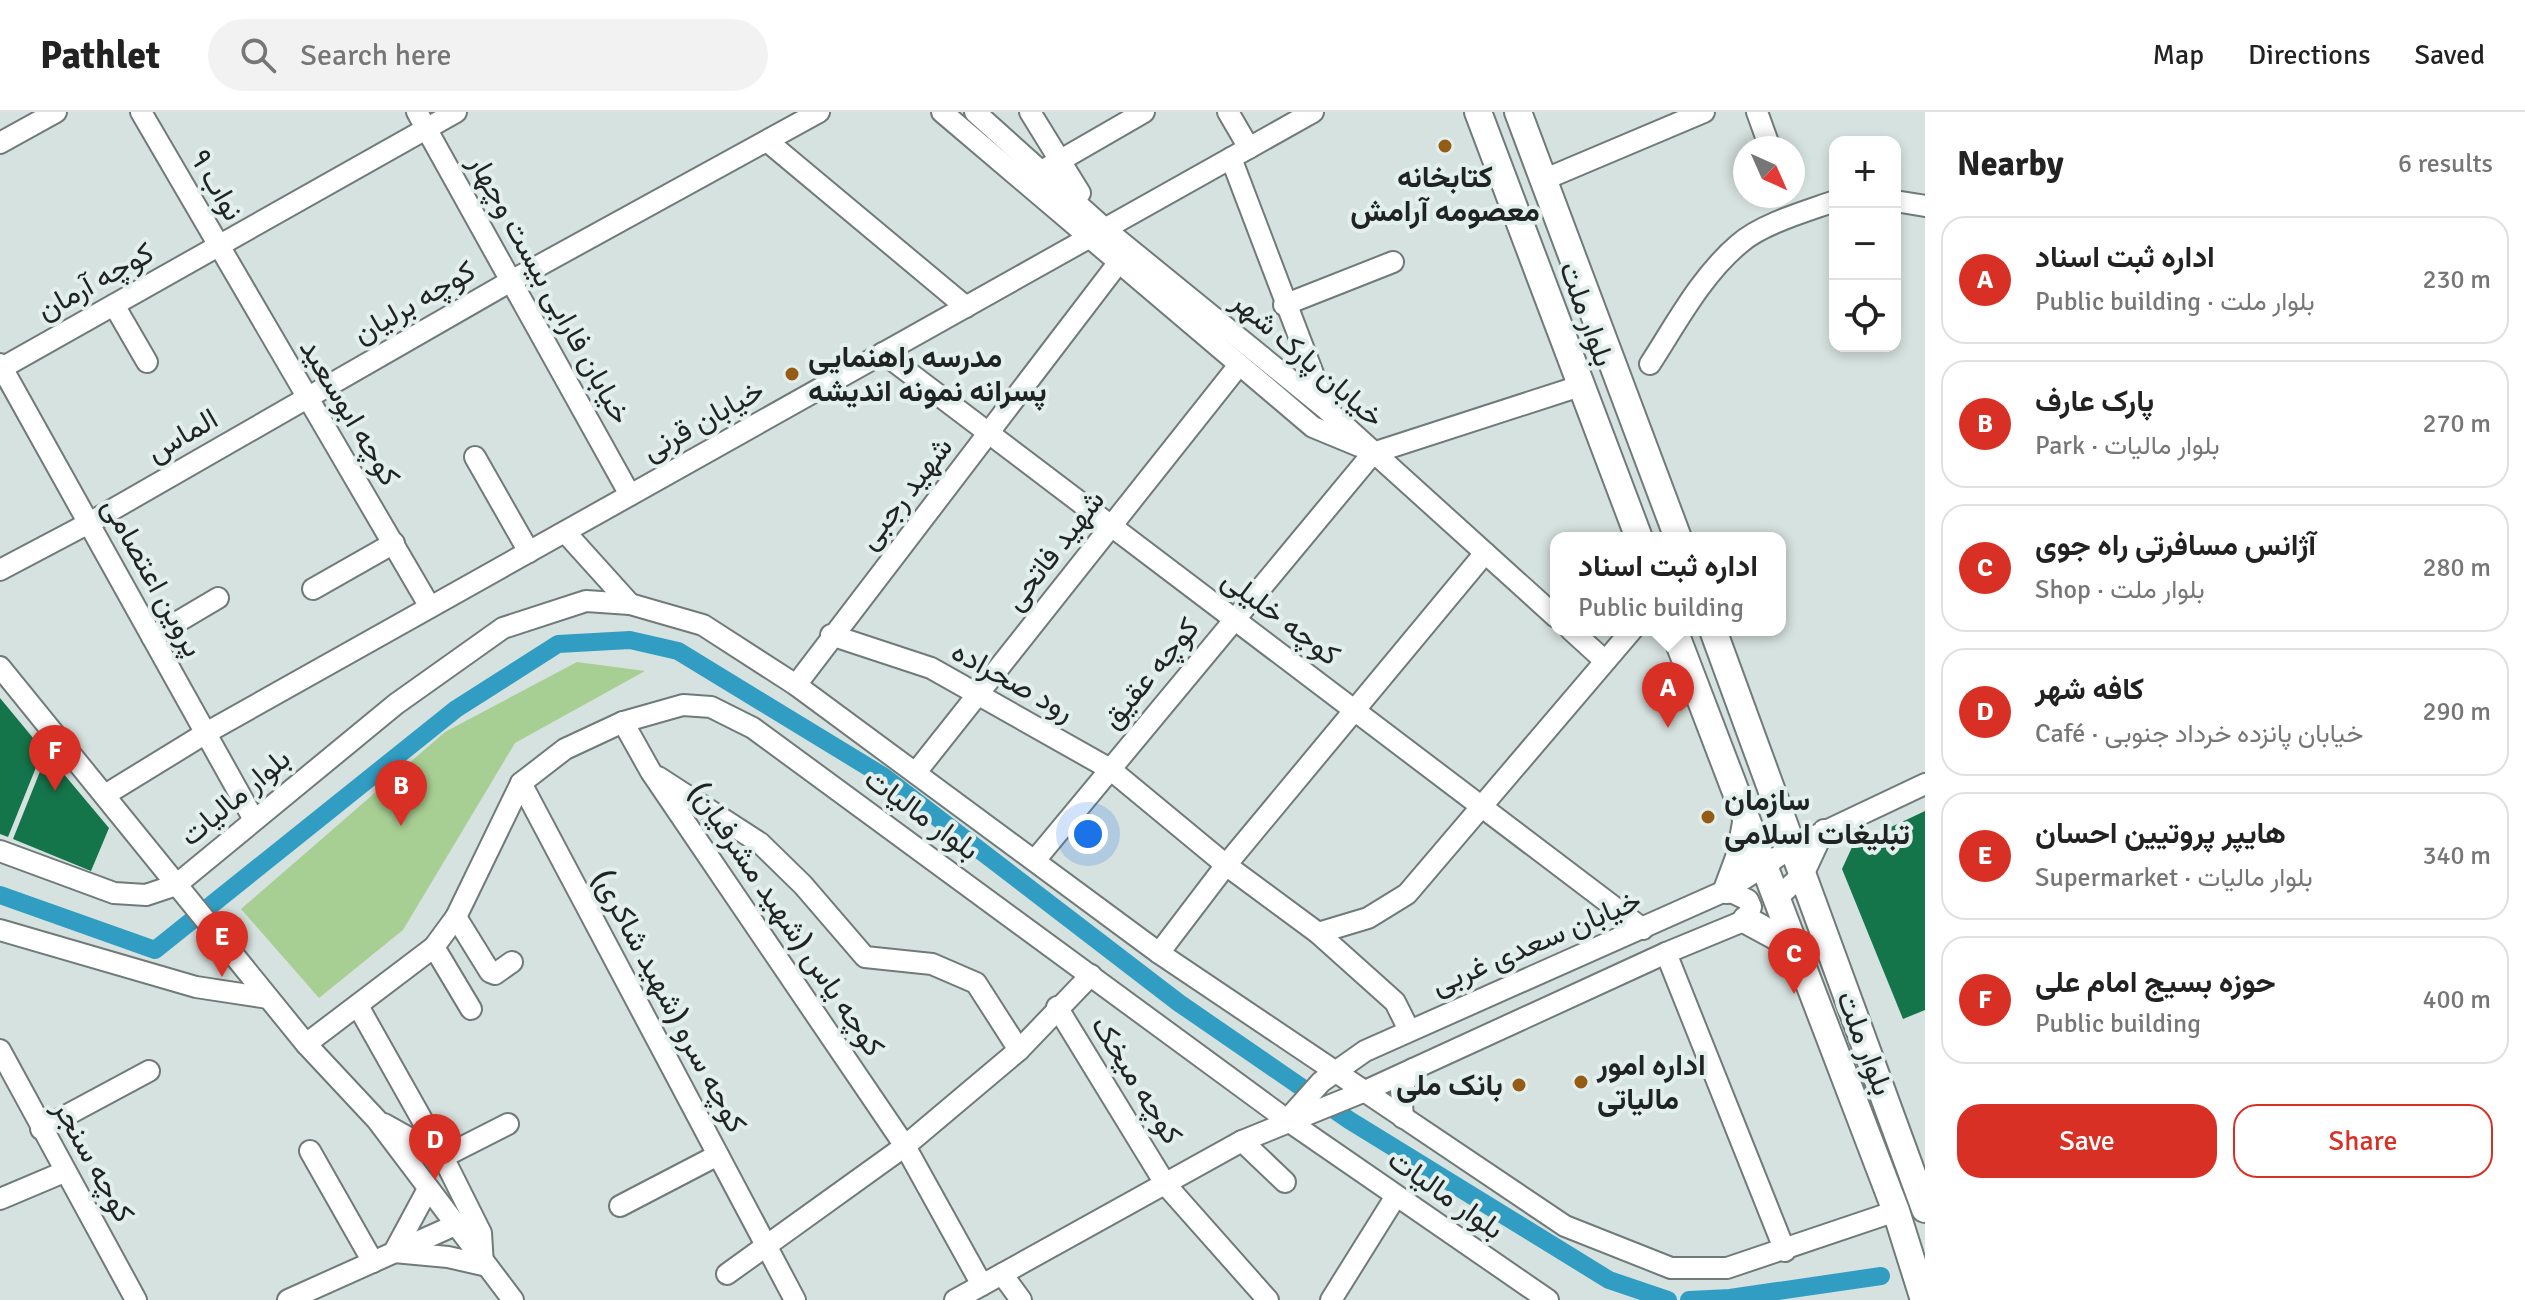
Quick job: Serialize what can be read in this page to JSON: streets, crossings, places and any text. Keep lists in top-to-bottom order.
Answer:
{
  "streets": {
    "main road": ["بلوار ملت"],
    "street": [
      "نواب ۹",
      "کوچه آرمان",
      "خیابان فارابی بیست وچهار",
      "کوچه برلیان",
      "خیابان پارک شهر",
      "کوچه ابوسعید",
      "خیابان قرنی",
      "الماس",
      "شهید رجبی",
      "شهید فاتحی",
      "پروین اعتصامی",
      "کوچه خلیلی",
      "کوچه عقیق",
      "رود صحراده",
      "بلوار مالیات",
      "کوچه یاس (شهید مشرفیان)",
      "خیابان سعدی غربی",
      "کوچه سرو (شهید شاکری)",
      "کوچه میخک",
      "کوچه سنجر"
    ]
  },
  "crossings": [
    ["نواب ۹", "کوچه آرمان"],
    ["نواب ۹", "کوچه ابوسعید"],
    ["کوچه آرمان", "خیابان فارابی بیست وچهار"],
    ["کوچه آرمان", "کوچه ابوسعید"],
    ["کوچه آرمان", "پروین اعتصامی"],
    ["خیابان فارابی بیست وچهار", "کوچه برلیان"],
    ["خیابان فارابی بیست وچهار", "خیابان قرنی"],
    ["کوچه برلیان", "کوچه ابوسعید"],
    ["کوچه برلیان", "الماس"],
    ["بلوار ملت", "بلوار مالیات"],
    ["بلوار ملت", "خیابان سعدی غربی"],
    ["خیابان پارک شهر", "خیابان قرنی"],
    ["خیابان پارک شهر", "شهید رجبی"],
    ["خیابان پارک شهر", "شهید فاتحی"],
    ["خیابان پارک شهر", "کوچه عقیق"],
    ["کوچه ابوسعید", "خیابان قرنی"],
    ["کوچه ابوسعید", "الماس"],
    ["خیابان قرنی", "پروین اعتصامی"],
    ["خیابان قرنی", "کوچه خلیلی"],
    ["الماس", "پروین اعتصامی"],
    ["شهید رجبی", "کوچه خلیلی"],
    ["شهید رجبی", "رود صحراده"],
    ["شهید رجبی", "بلوار مالیات"],
    ["شهید فاتحی", "کوچه خلیلی"],
    ["شهید فاتحی", "رود صحراده"],
    ["شهید فاتحی", "بلوار مالیات"],
    ["پروین اعتصامی", "بلوار مالیات"],
    ["کوچه خلیلی", "کوچه عقیق"],
    ["کوچه خلیلی", "خیابان سعدی غربی"],
    ["کوچه عقیق", "رود صحراده"],
    ["کوچه عقیق", "بلوار مالیات"],
    ["رود صحراده", "خیابان سعدی غربی"],
    ["بلوار مالیات", "کوچه یاس (شهید مشرفیان)"],
    ["بلوار مالیات", "خیابان سعدی غربی"],
    ["بلوار مالیات", "کوچه سرو (شهید شاکری)"]
  ],
  "places": [
    "کتابخانه معصومه آرامش",
    "مدرسه راهنمایی پسرانه نمونه اندیشه",
    "سازمان تبلیغات اسلامی",
    "اداره امور مالیاتی",
    "بانک ملی"
  ],
  "north": "bottom right",
  "page": {
    "header": "Pathlet",
    "search": "Search here",
    "nav": ["Map", "Directions", "Saved"],
    "heading": ["Nearby", "6 results"],
    "map_buttons": ["+", "−"],
    "list": [
      {
        "mark": "A",
        "name": "اداره ثبت اسناد",
        "note": "Public building · بلوار ملت",
        "value": "230 m"
      },
      {
        "mark": "B",
        "name": "پارک عارف",
        "note": "Park · بلوار مالیات",
        "value": "270 m"
      },
      {
        "mark": "C",
        "name": "آژانس مسافرتی راه جوی",
        "note": "Shop · بلوار ملت",
        "value": "280 m"
      },
      {
        "mark": "D",
        "name": "کافه شهر",
        "note": "Café · خیابان پانزده خرداد جنوبی",
        "value": "290 m"
      },
      {
        "mark": "E",
        "name": "هایپر پروتیین احسان",
        "note": "Supermarket · بلوار مالیات",
        "value": "340 m"
      },
      {
        "mark": "F",
        "name": "حوزه بسیج امام علی",
        "note": "Public building",
        "value": "400 m"
      }
    ],
    "popup": ["اداره ثبت اسناد", "Public building"],
    "pins": [
      "A",
      "F",
      "B",
      "E",
      "C",
      "D"
    ],
    "buttons": ["Save", "Share"]
  }
}
